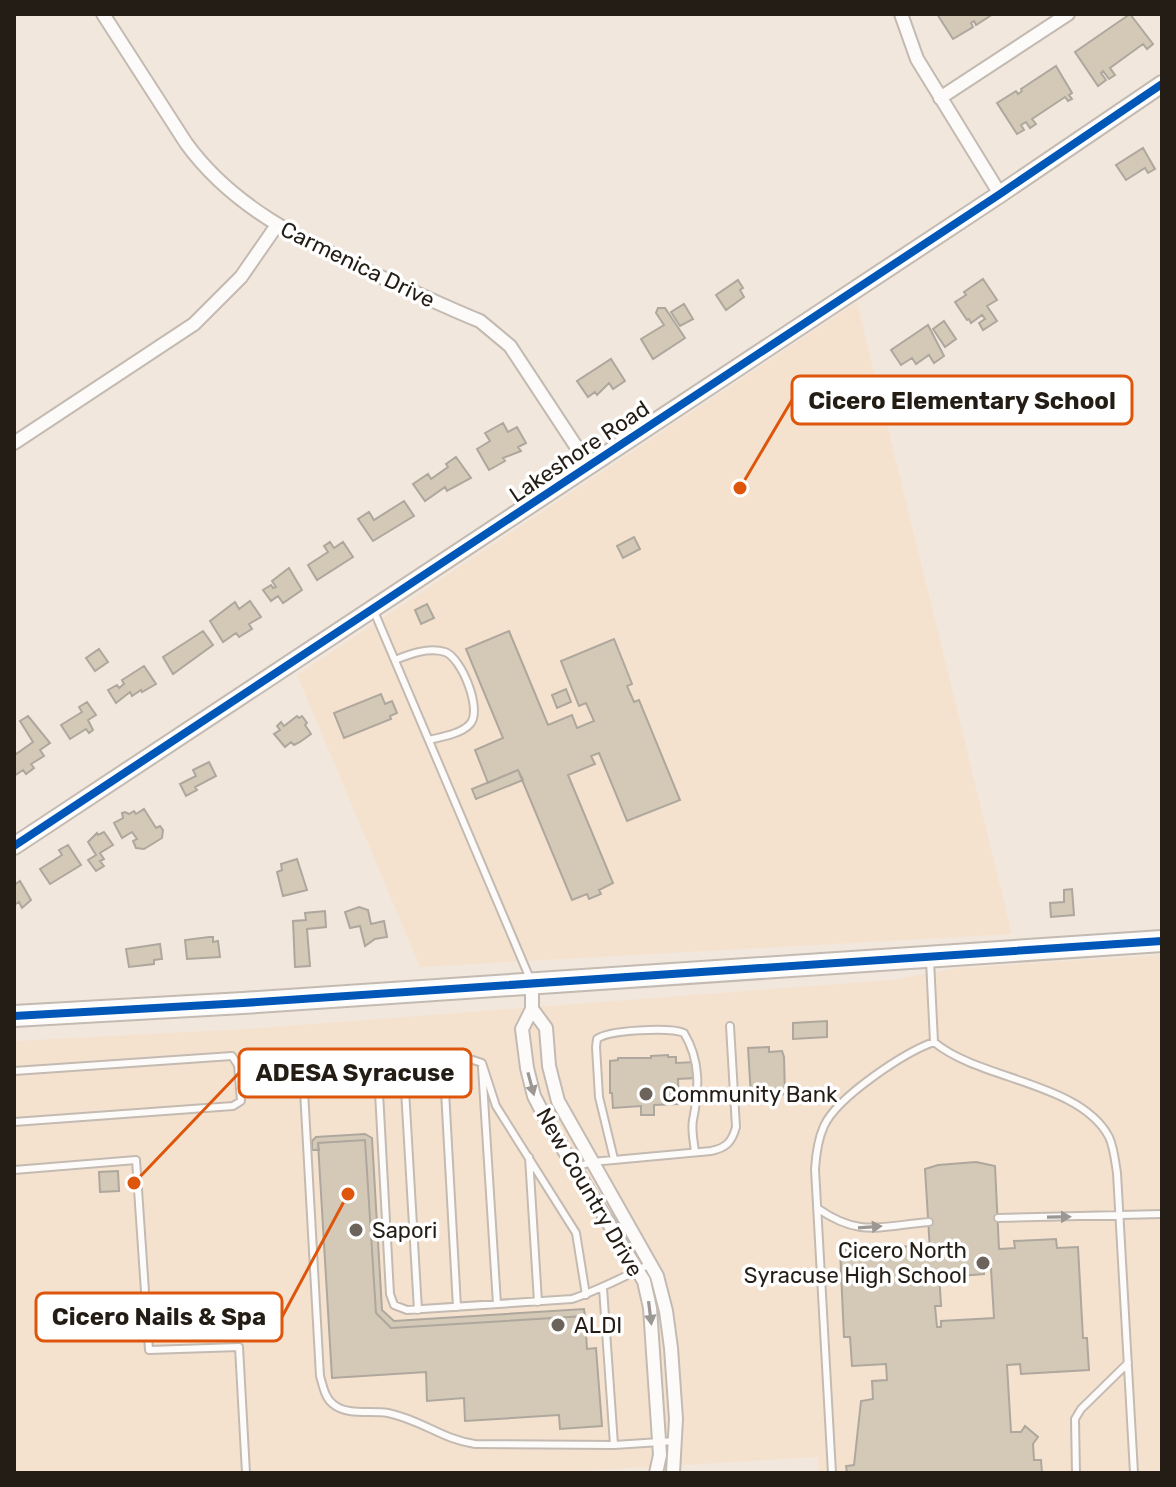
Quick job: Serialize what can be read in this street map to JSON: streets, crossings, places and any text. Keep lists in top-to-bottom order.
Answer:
{
  "streets": {
    "street": ["Carmenica Drive", "Lakeshore Road", "New Country Drive"]
  },
  "crossings": [
    ["Carmenica Drive", "Lakeshore Road"]
  ],
  "places": [
    "Cicero Elementary School",
    "Community Bank",
    "ADESA Syracuse",
    "Cicero Nails & Spa",
    "Sapori",
    "Cicero North Syracuse High School",
    "ALDI"
  ]
}
